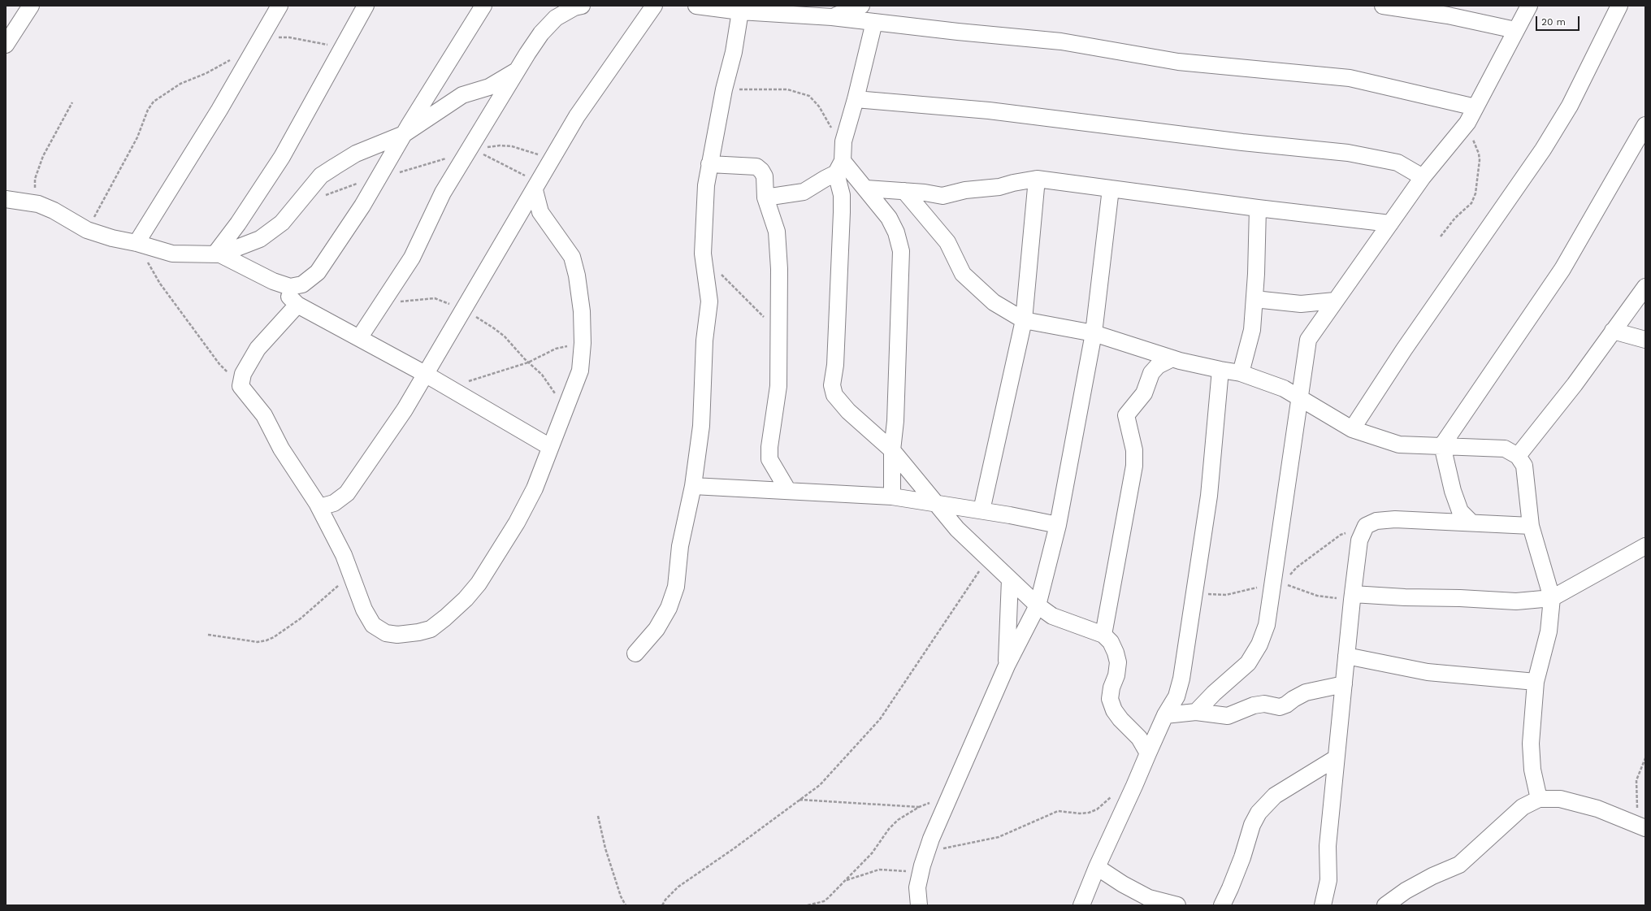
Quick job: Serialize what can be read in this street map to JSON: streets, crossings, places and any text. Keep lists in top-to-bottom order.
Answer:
{
  "scale_bar": "20 m"
}
